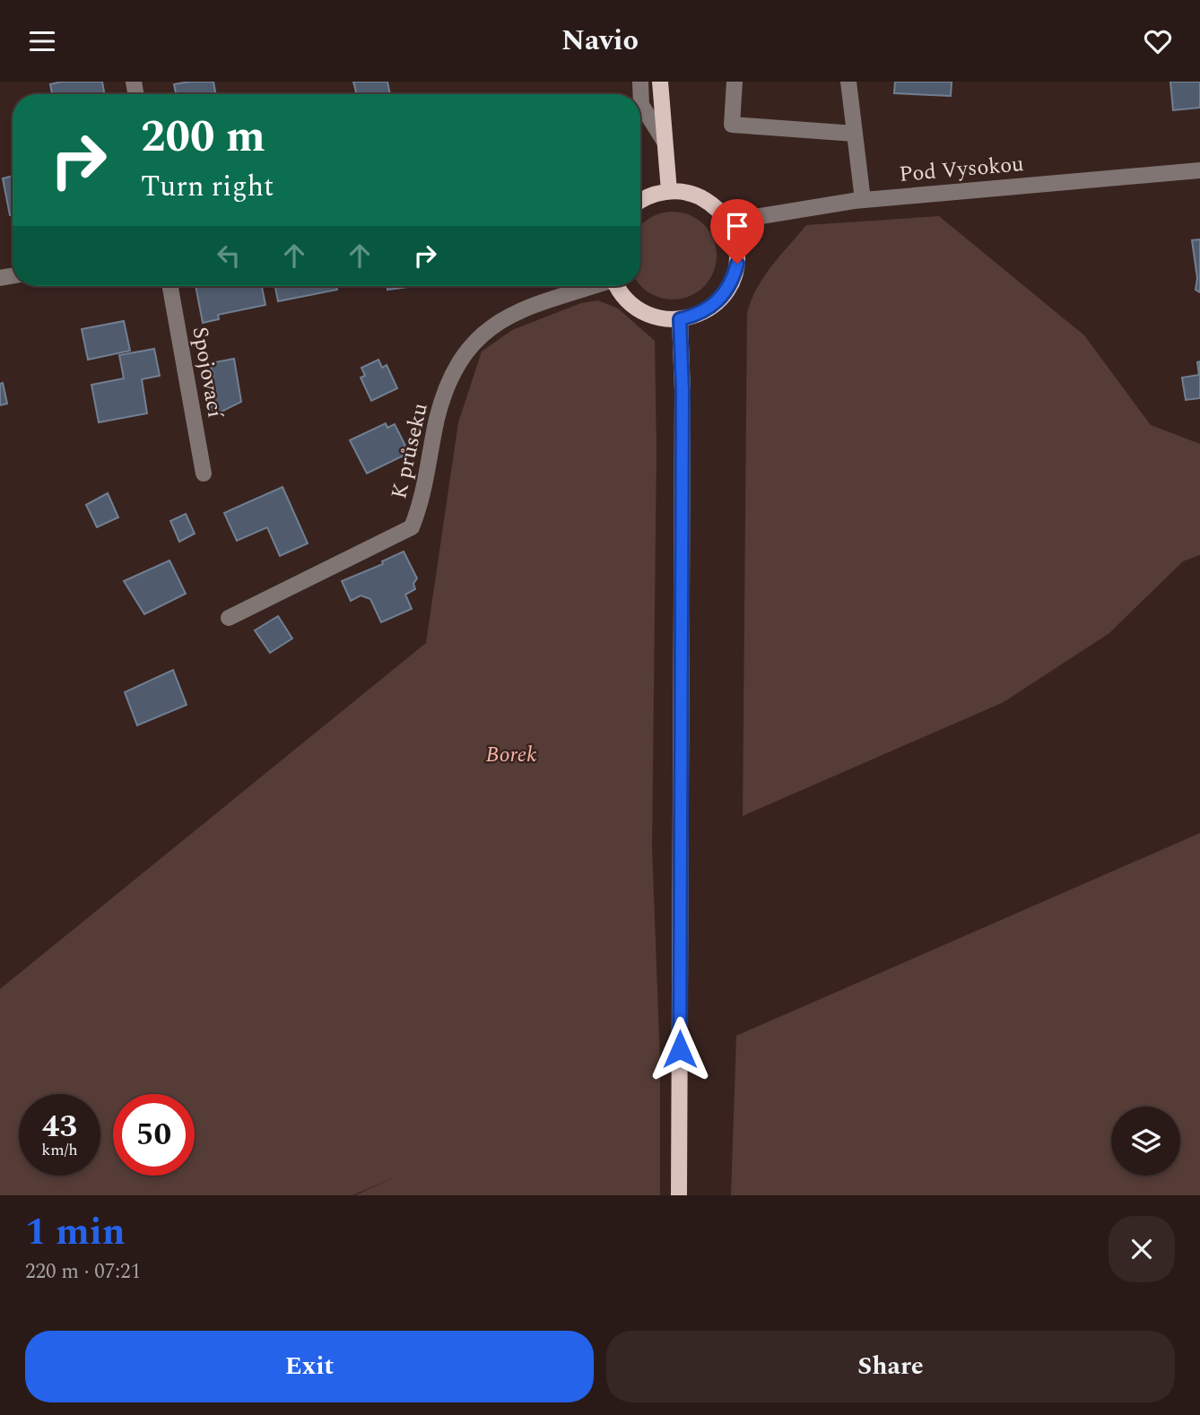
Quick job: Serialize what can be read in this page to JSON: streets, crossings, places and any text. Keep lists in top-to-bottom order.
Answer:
{
  "streets": {
    "street": ["Pod Vysokou", "Spojovací", "K průseku"]
  },
  "parks": ["Borek"],
  "page": {
    "header": "Navio",
    "turn": ["200 m", "Turn right"],
    "speed": "43 km/h",
    "limit": "50",
    "heading": ["1 min", "220 m · 07:21"],
    "buttons": ["Exit", "Share"]
  }
}
